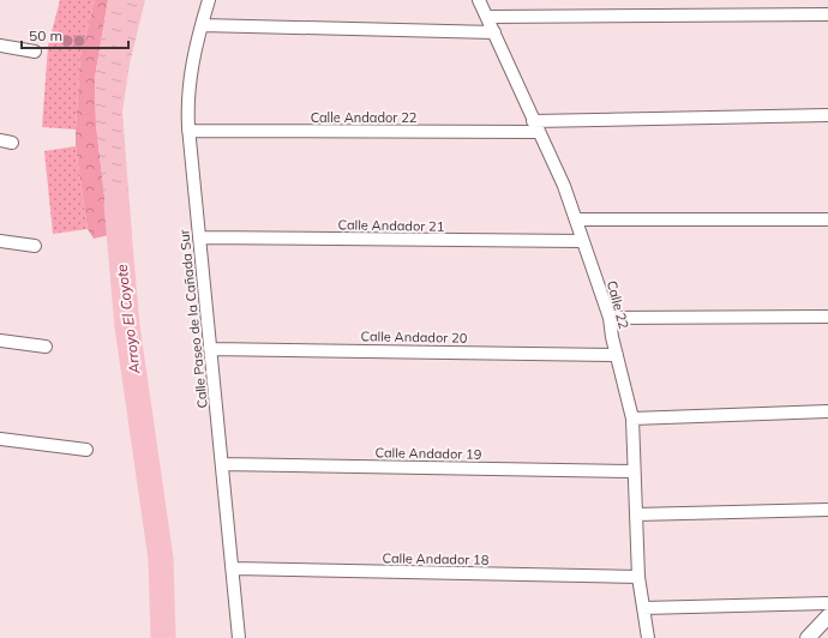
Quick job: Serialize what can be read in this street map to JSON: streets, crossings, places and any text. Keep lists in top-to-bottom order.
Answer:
{
  "streets": {
    "street": [
      "Calle Andador 22",
      "Calle Andador 21",
      "Calle 22",
      "Calle Paseo de la Cañada Sur",
      "Calle Andador 20",
      "Calle Andador 19",
      "Calle Andador 18"
    ]
  },
  "crossings": [
    ["Calle Andador 22", "Calle 22"],
    ["Calle Andador 22", "Calle Paseo de la Cañada Sur"],
    ["Calle Andador 21", "Calle 22"],
    ["Calle Andador 21", "Calle Paseo de la Cañada Sur"],
    ["Calle 22", "Calle Andador 20"],
    ["Calle 22", "Calle Andador 19"],
    ["Calle 22", "Calle Andador 18"],
    ["Calle Paseo de la Cañada Sur", "Calle Andador 20"],
    ["Calle Paseo de la Cañada Sur", "Calle Andador 19"],
    ["Calle Paseo de la Cañada Sur", "Calle Andador 18"]
  ],
  "water": ["Arroyo El Coyote"],
  "scale_bar": "50 m"
}
